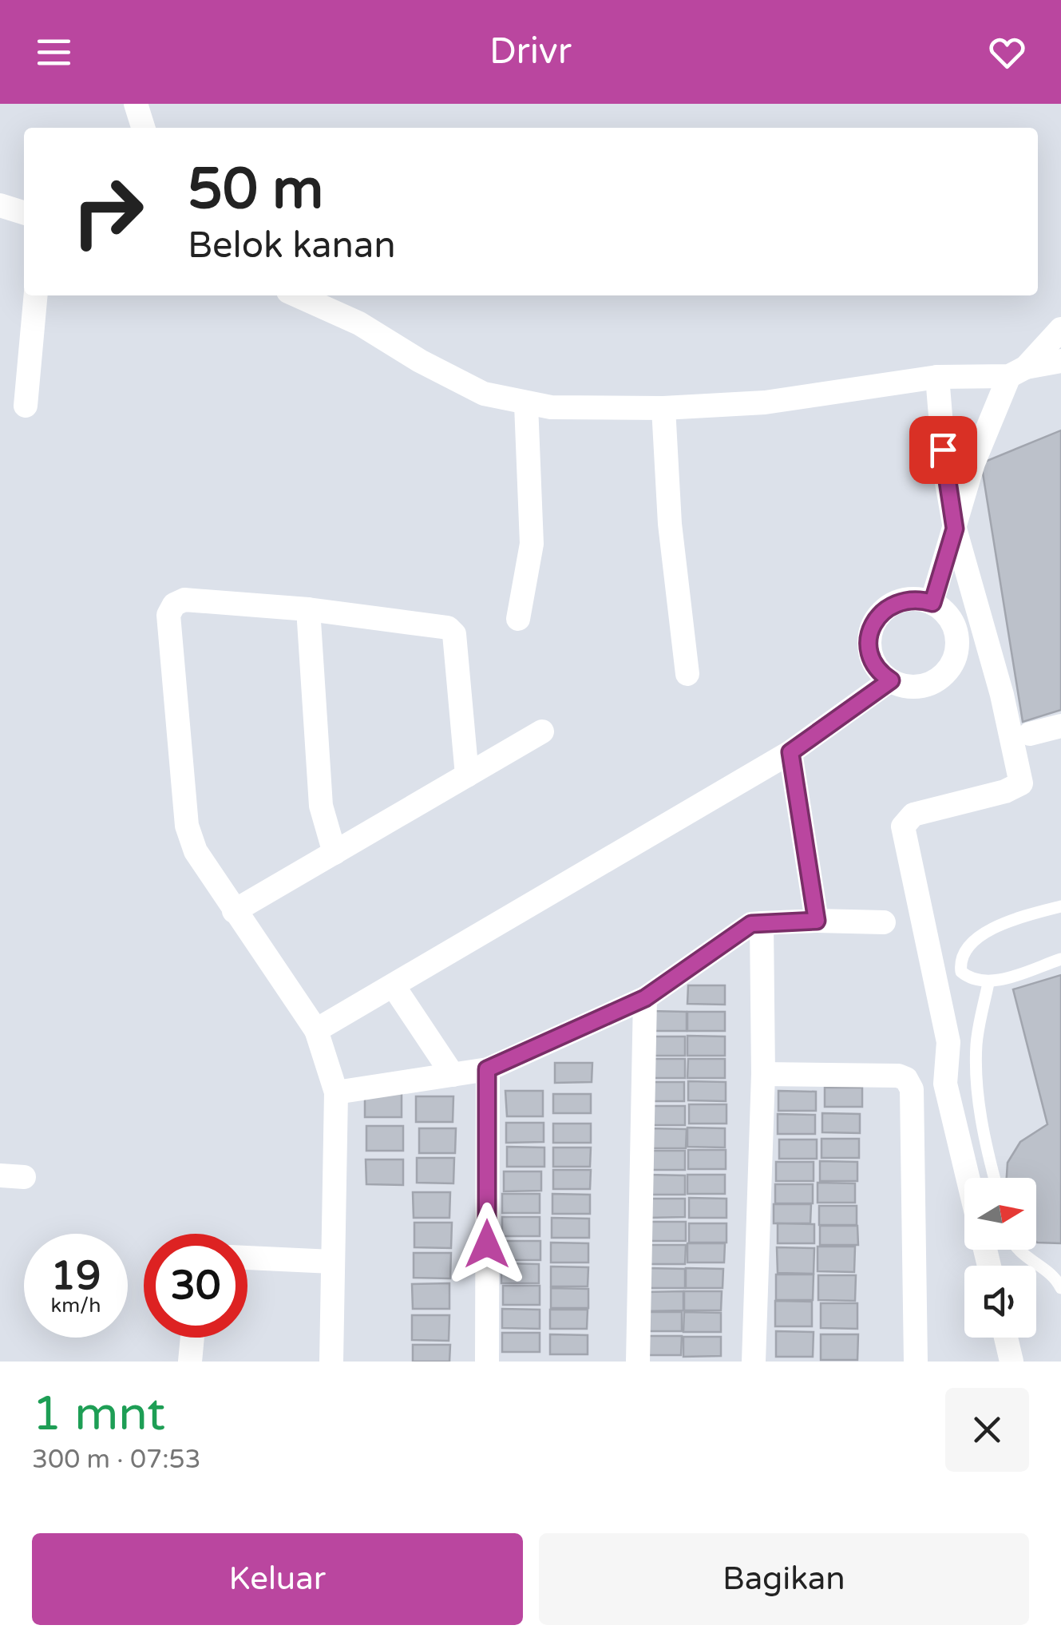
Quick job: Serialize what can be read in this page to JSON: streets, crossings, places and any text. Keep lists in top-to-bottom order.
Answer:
{
  "north": "right",
  "page": {
    "header": "Drivr",
    "turn": ["50 m", "Belok kanan"],
    "speed": "19 km/h",
    "limit": "30",
    "heading": ["1 mnt", "300 m · 07:53"],
    "buttons": ["Keluar", "Bagikan"]
  }
}
